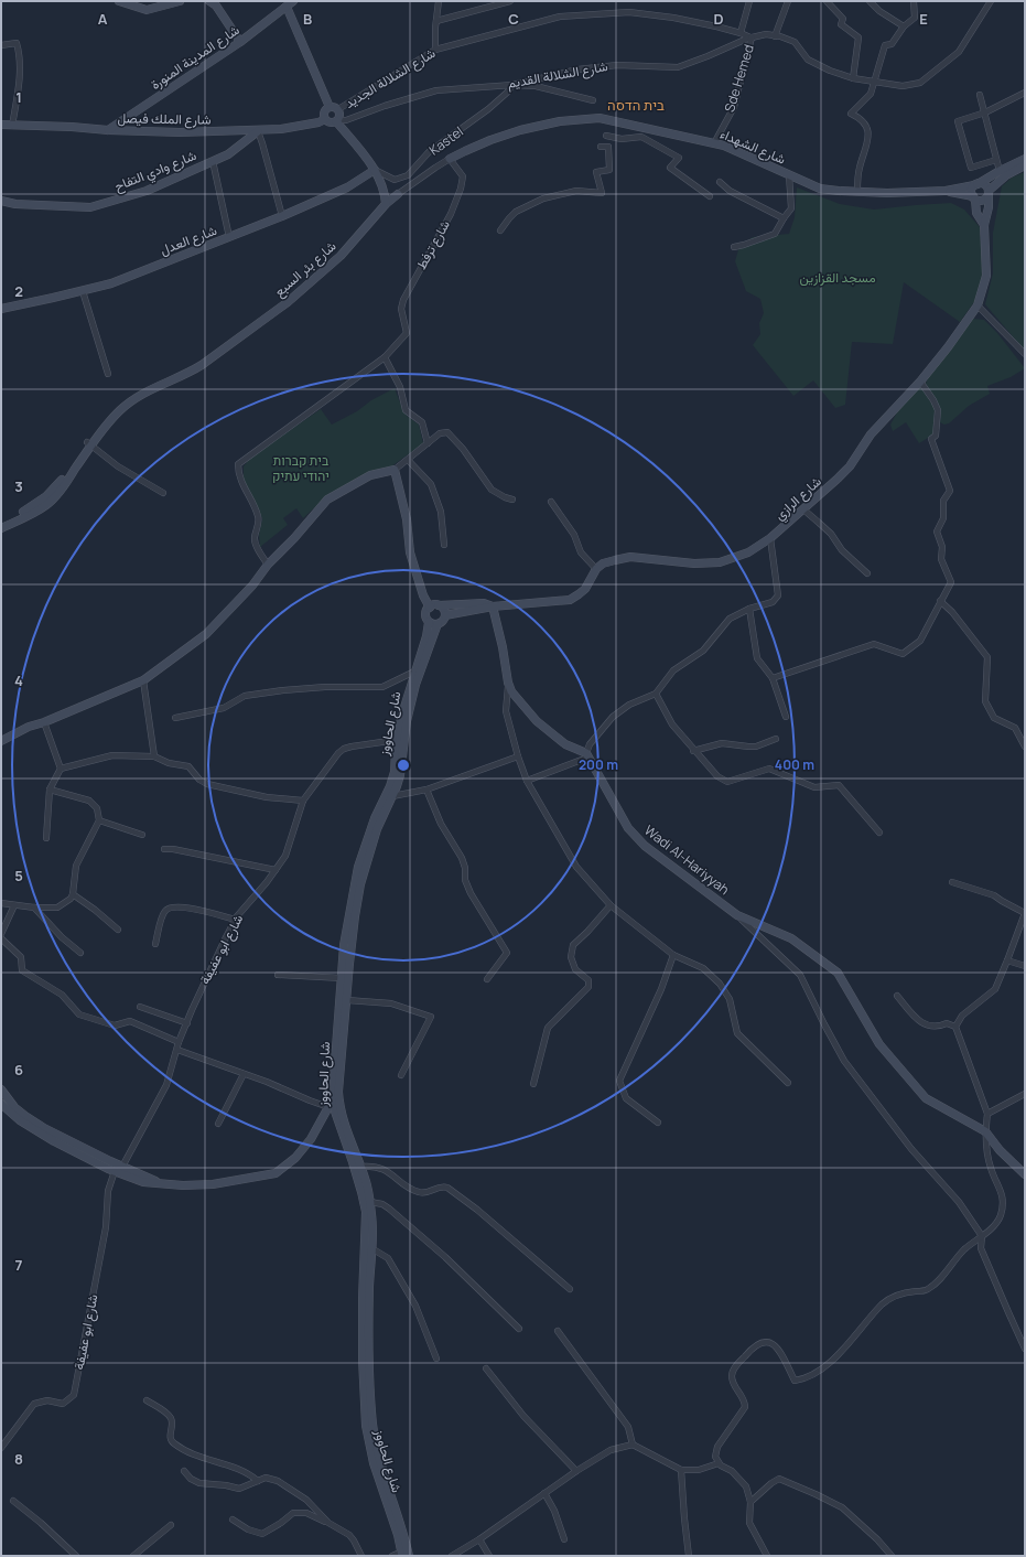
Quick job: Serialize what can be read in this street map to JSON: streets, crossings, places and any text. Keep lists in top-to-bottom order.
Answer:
{
  "streets": {
    "main road": [
      "شارع المدينة المنورة",
      "شارع الملك فيصل",
      "شارع الشهداء",
      "شارع وادي التفاح",
      "شارع العدل",
      "شارع بئر السبع",
      "شارع الرازي",
      "شارع الحاووز",
      "Wadi Al-Hariyyah"
    ],
    "street": [
      "شارع الشلالة القديم",
      "شارع الشلالة الجديد",
      "Sde Hemed",
      "Kastel",
      "شارع ترفط",
      "شارع ابو عفيفة"
    ]
  },
  "crossings": [
    ["شارع المدينة المنورة", "شارع الملك فيصل"],
    ["شارع الشلالة القديم", "شارع الشلالة الجديد"],
    ["شارع الشلالة القديم", "Sde Hemed"],
    ["شارع الشلالة القديم", "شارع الملك فيصل"],
    ["شارع الشلالة القديم", "Kastel"],
    ["شارع الشلالة الجديد", "Sde Hemed"],
    ["شارع الشلالة الجديد", "شارع الملك فيصل"],
    ["Sde Hemed", "شارع الشهداء"],
    ["شارع الملك فيصل", "شارع وادي التفاح"],
    ["Kastel", "شارع العدل"],
    ["شارع الشهداء", "شارع ترفط"],
    ["شارع الشهداء", "شارع بئر السبع"],
    ["شارع الحاووز", "شارع ابو عفيفة"]
  ],
  "districts": ["בית הדסה"],
  "parks": ["مسجد القزازين", "בית קברות יהודי עתיק"],
  "grid": {
    "columns": [
      "A",
      "B",
      "C",
      "D",
      "E"
    ],
    "rows": [
      "1",
      "2",
      "3",
      "4",
      "5",
      "6",
      "7",
      "8"
    ]
  },
  "rings": ["200 m", "400 m"]
}
